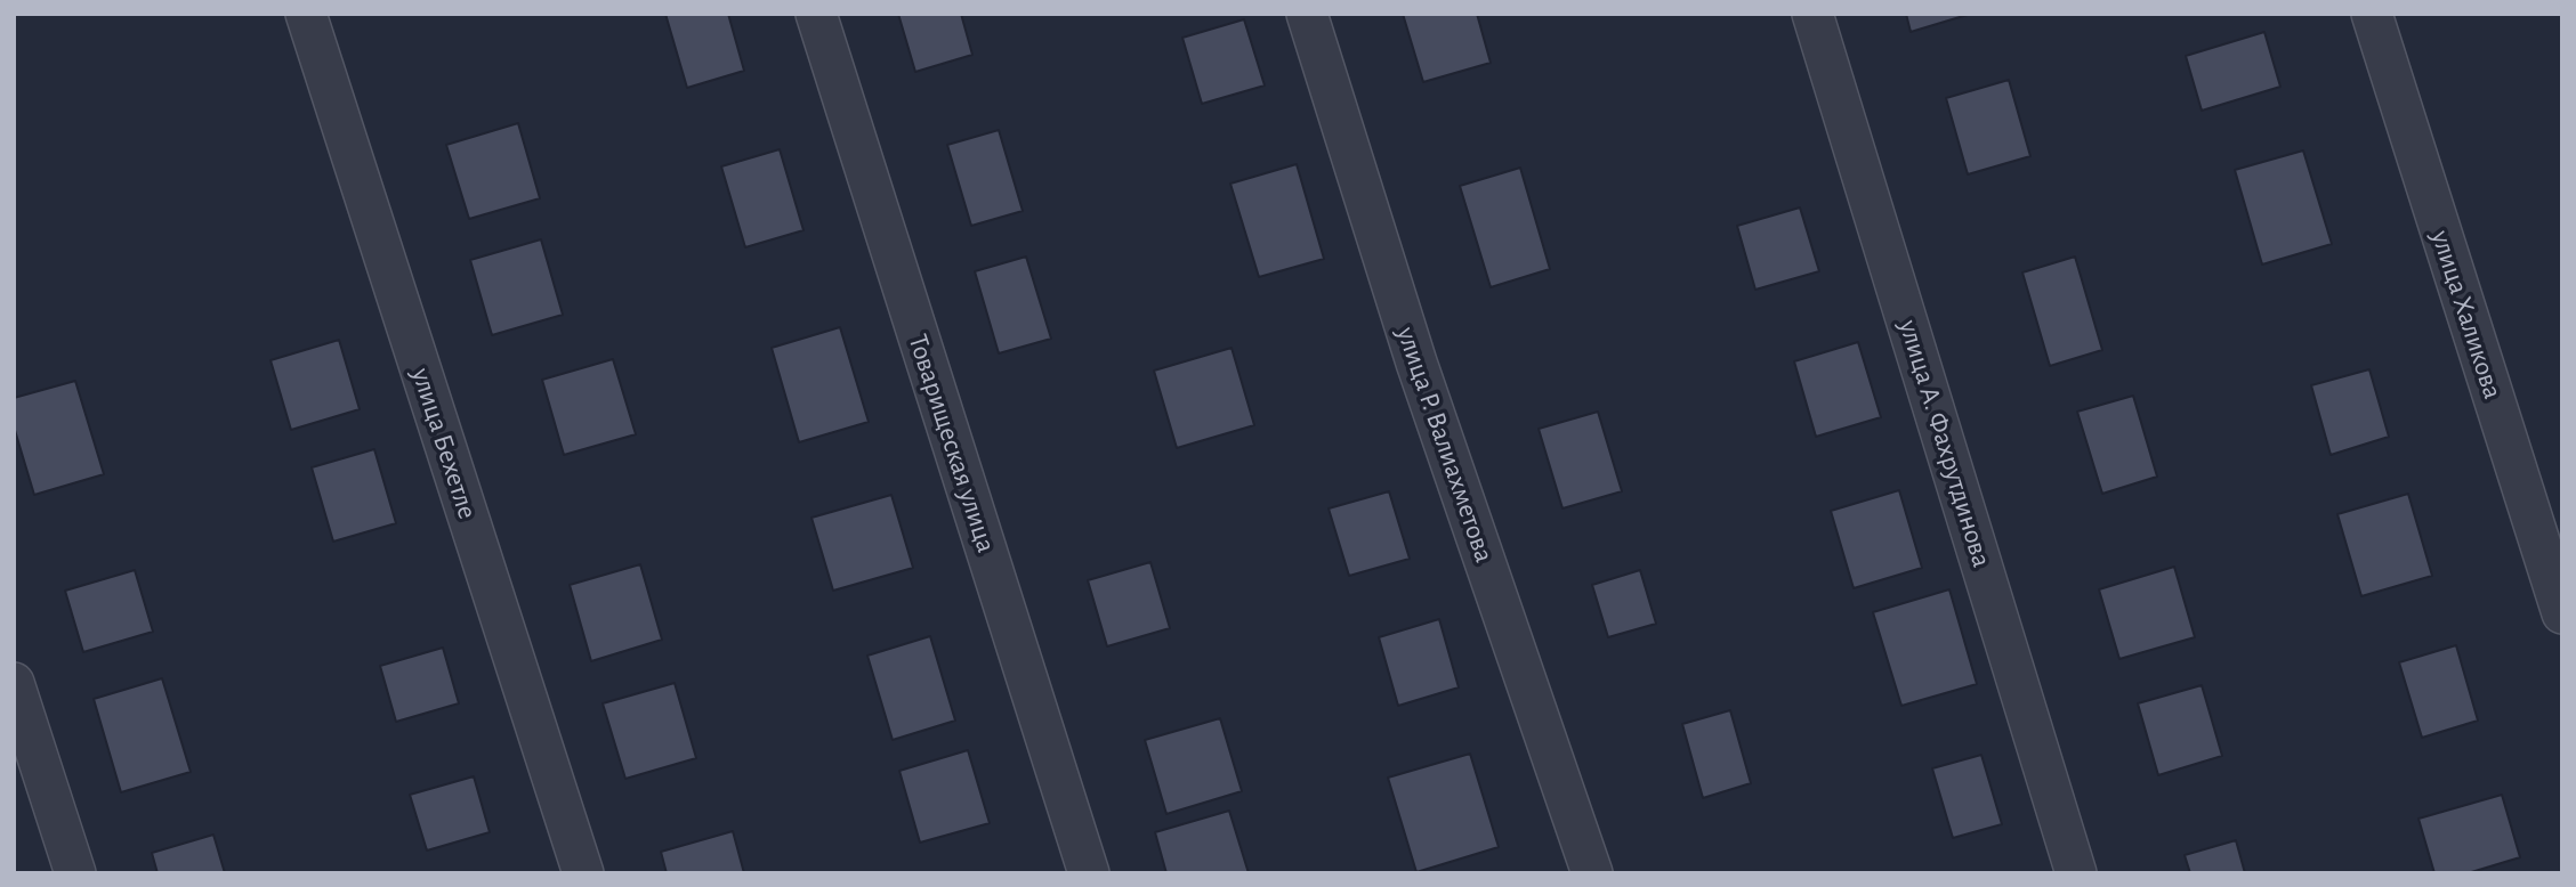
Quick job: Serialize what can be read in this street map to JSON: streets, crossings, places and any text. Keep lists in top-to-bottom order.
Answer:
{
  "streets": {
    "street": [
      "улица Халикова",
      "улица Бехетле",
      "Товарищеская улица",
      "улица А. Фахрутдинова",
      "улица Р. Валиахметова"
    ]
  }
}
